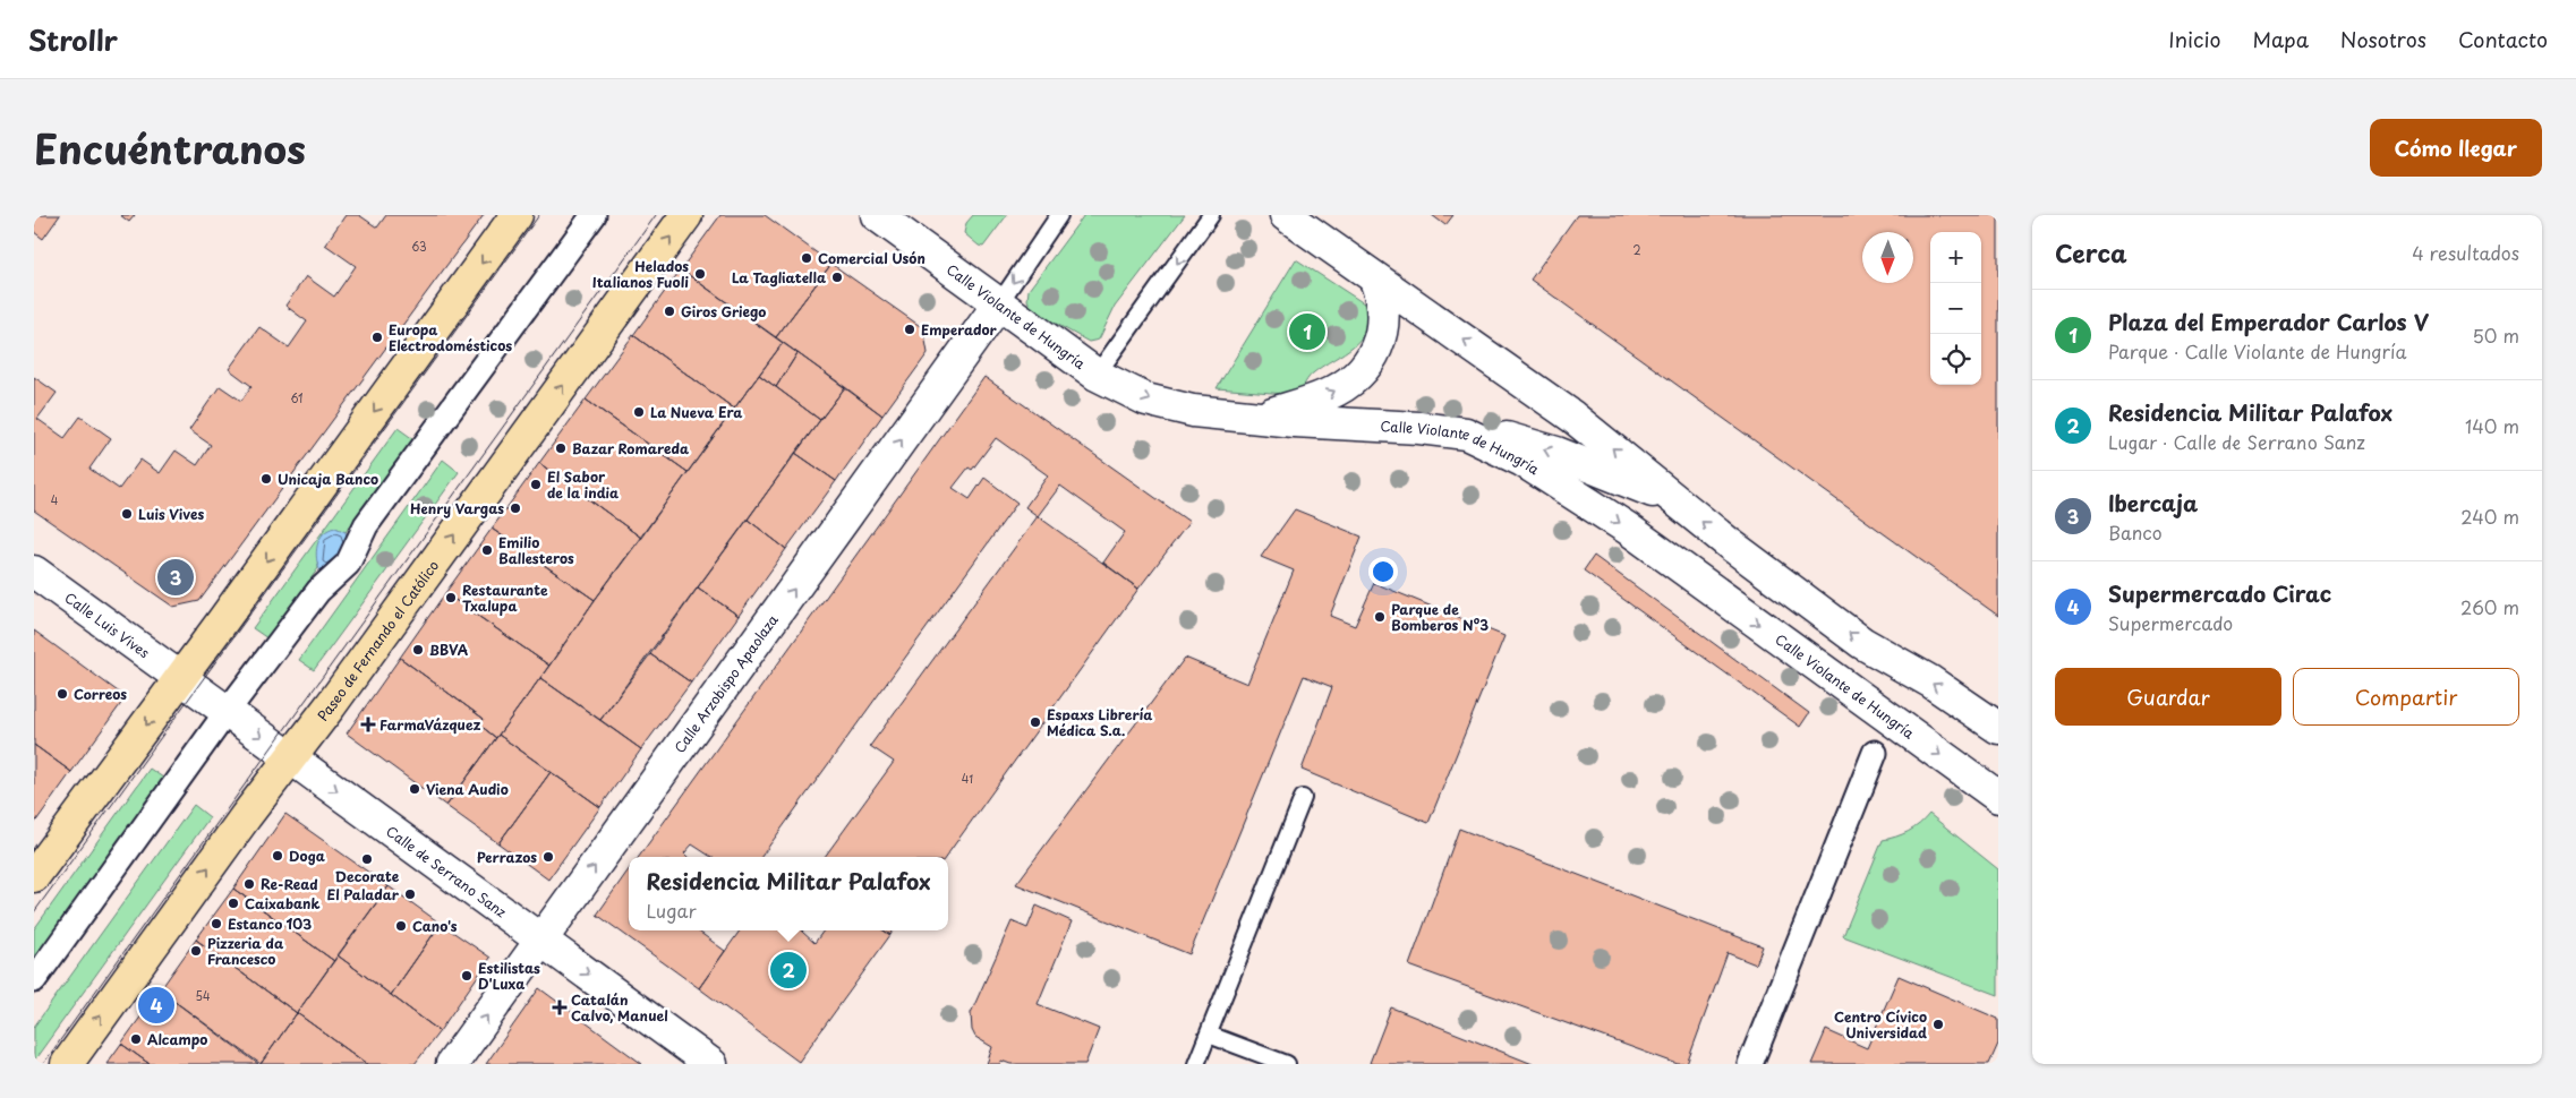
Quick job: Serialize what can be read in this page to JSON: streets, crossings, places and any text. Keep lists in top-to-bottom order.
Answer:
{
  "streets": {
    "main road": [
      "Calle Violante de Hungría",
      "Calle Luis Vives",
      "Paseo de Fernando el Católico",
      "Calle Arzobispo Apaolaza",
      "Calle de Serrano Sanz"
    ]
  },
  "crossings": [
    ["Calle Violante de Hungría", "Calle Arzobispo Apaolaza"],
    ["Calle Luis Vives", "Calle de Serrano Sanz"],
    ["Paseo de Fernando el Católico", "Calle de Serrano Sanz"],
    ["Calle Arzobispo Apaolaza", "Calle de Serrano Sanz"]
  ],
  "one_way": ["Calle Arzobispo Apaolaza", "Calle de Serrano Sanz"],
  "places": {
    "other": [
      "Comercial Usón",
      "Helados Italianos Fuoli",
      "La Tagliatella",
      "Giros Griego",
      "Emperador",
      "Europa Electrodomésticos",
      "La Nueva Era",
      "Bazar Romareda",
      "Unicaja Banco",
      "El Sabor de la india",
      "Henry Vargas",
      "Luis Vives",
      "Emilio Ballesteros",
      "Restaurante Txalupa",
      "Parque de Bomberos Nº3",
      "BBVA",
      "Correos",
      "Espaxs Librería Médica S.a.",
      "Viena Audio",
      "Doga",
      "Perrazos",
      "Decorate",
      "Re-Read",
      "El Paladar",
      "Caixabank",
      "Estanco 103",
      "Cano's",
      "Pizzeria da Francesco",
      "Estilistas D'Luxa",
      "Centro Cívico Universidad",
      "Alcampo"
    ],
    "health": ["FarmaVázquez", "Catalán Calvo, Manuel"]
  },
  "house_numbers": [
    "63",
    "2",
    "61",
    "4",
    "41",
    "54"
  ],
  "north": "bottom",
  "page": {
    "header": "Strollr",
    "nav": [
      "Inicio",
      "Mapa",
      "Nosotros",
      "Contacto"
    ],
    "title": "Encuéntranos",
    "buttons": [
      "Cómo llegar",
      ["Guardar", "Compartir"]
    ],
    "heading": ["Cerca", "4 resultados"],
    "map_buttons": ["+", "−"],
    "list": [
      {
        "mark": "1",
        "name": "Plaza del Emperador Carlos V",
        "note": "Parque · Calle Violante de Hungría",
        "value": "50 m"
      },
      {
        "mark": "2",
        "name": "Residencia Militar Palafox",
        "note": "Lugar · Calle de Serrano Sanz",
        "value": "140 m"
      },
      {
        "mark": "3",
        "name": "Ibercaja",
        "note": "Banco",
        "value": "240 m"
      },
      {
        "mark": "4",
        "name": "Supermercado Cirac",
        "note": "Supermercado",
        "value": "260 m"
      }
    ],
    "pins": [
      "1",
      "3",
      "2",
      "4"
    ],
    "popup": ["Residencia Militar Palafox", "Lugar"]
  }
}
